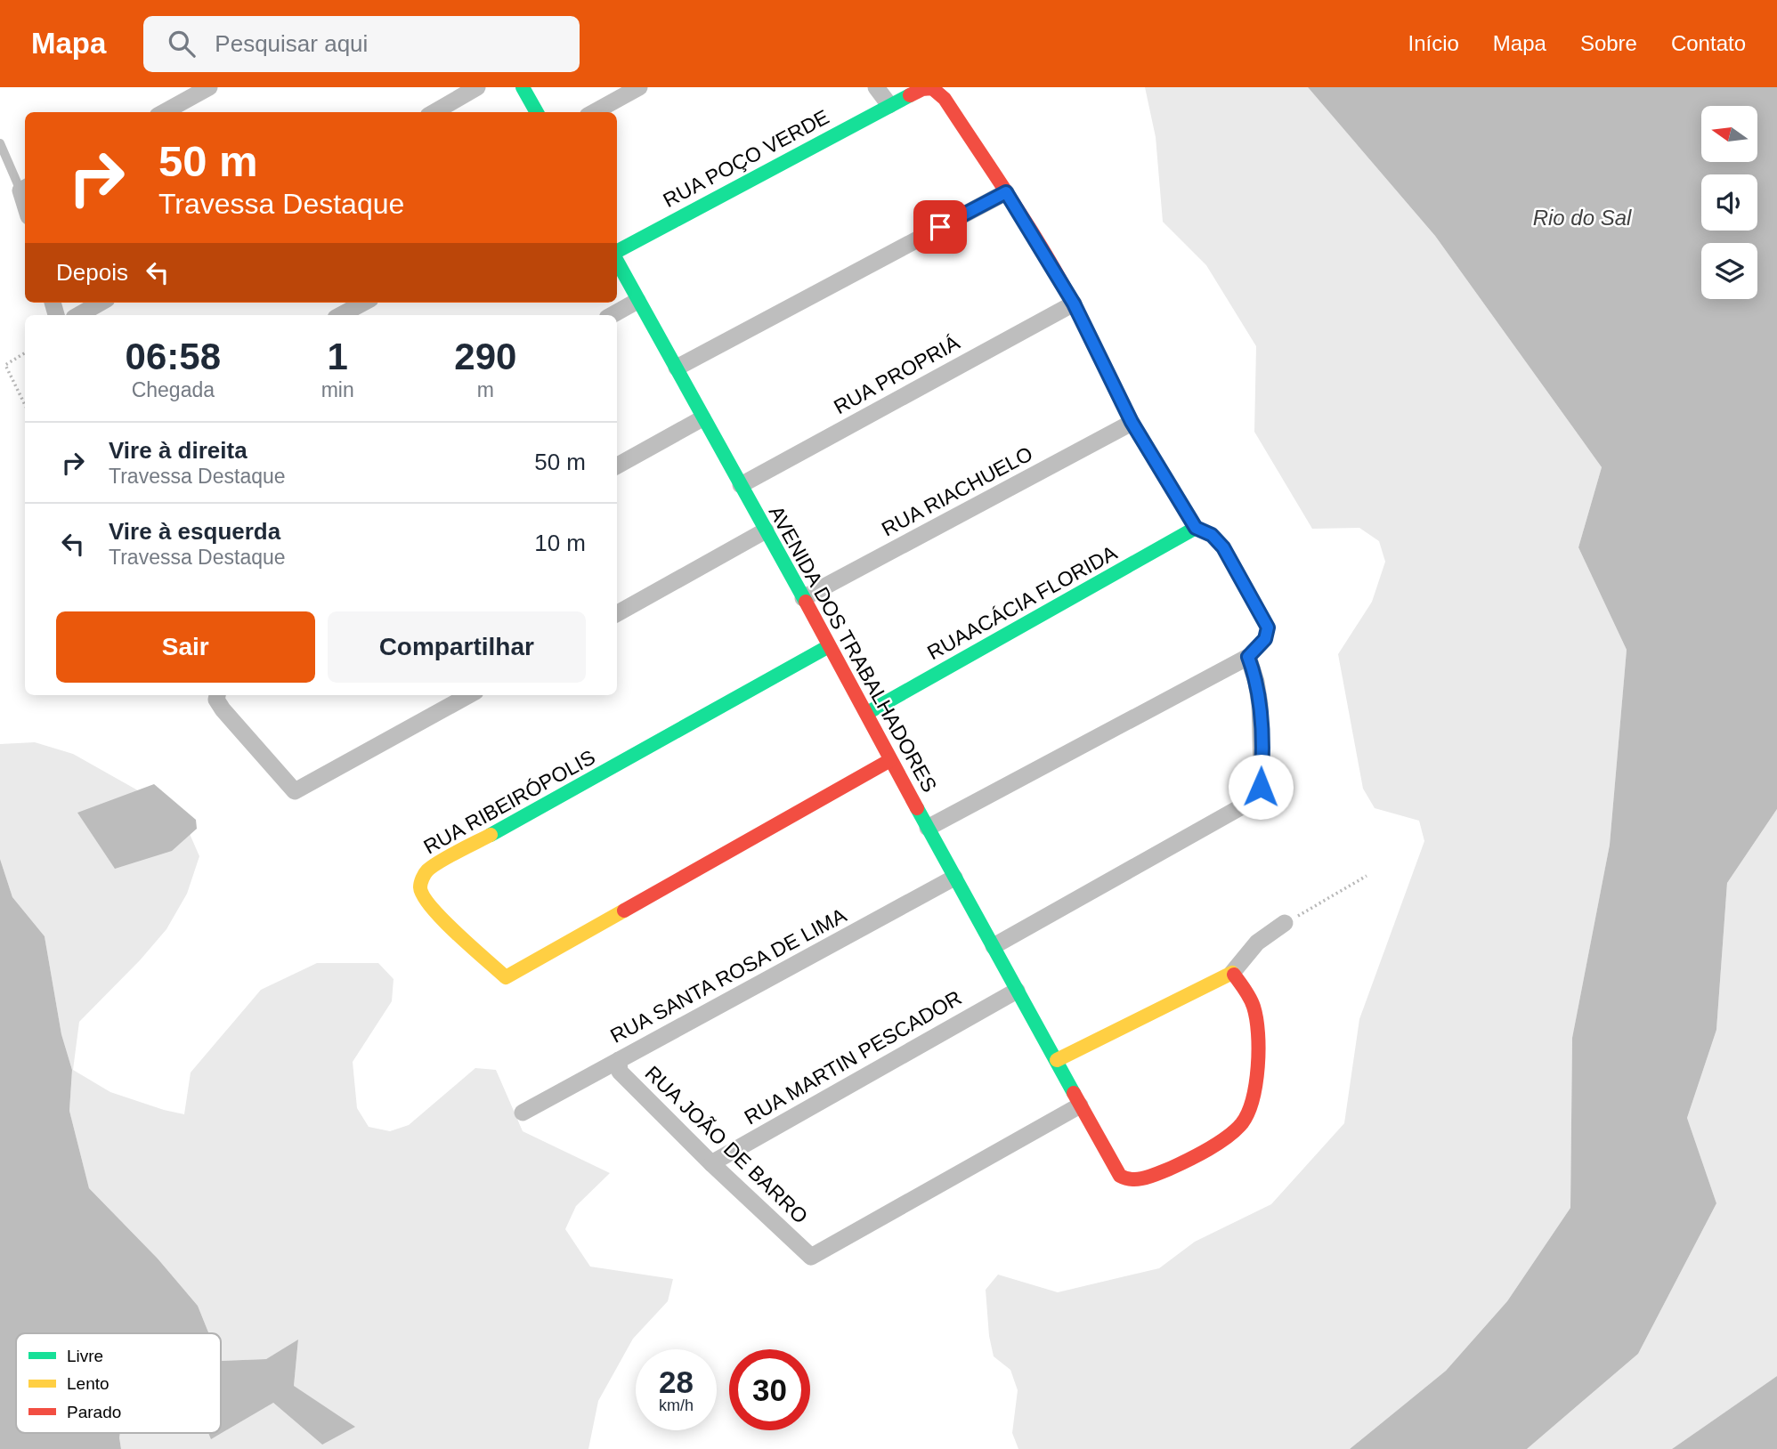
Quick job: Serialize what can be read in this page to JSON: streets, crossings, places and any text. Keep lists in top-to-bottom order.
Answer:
{
  "streets": {
    "street": [
      "RUA POÇO VERDE",
      "RUA PROPRIÁ",
      "RUA RIACHUELO",
      "RUAACÁCIA FLORIDA",
      "AVENIDA DOS TRABALHADORES",
      "RUA RIBEIRÓPOLIS",
      "RUA SANTA ROSA DE LIMA",
      "RUA MARTIN PESCADOR",
      "RUA JOÃO DE BARRO"
    ]
  },
  "crossings": [
    ["RUA PROPRIÁ", "AVENIDA DOS TRABALHADORES"],
    ["RUA RIACHUELO", "AVENIDA DOS TRABALHADORES"],
    ["RUAACÁCIA FLORIDA", "AVENIDA DOS TRABALHADORES"],
    ["AVENIDA DOS TRABALHADORES", "RUA RIBEIRÓPOLIS"],
    ["AVENIDA DOS TRABALHADORES", "RUA SANTA ROSA DE LIMA"],
    ["AVENIDA DOS TRABALHADORES", "RUA MARTIN PESCADOR"],
    ["AVENIDA DOS TRABALHADORES", "RUA JOÃO DE BARRO"],
    ["RUA SANTA ROSA DE LIMA", "RUA JOÃO DE BARRO"],
    ["RUA MARTIN PESCADOR", "RUA JOÃO DE BARRO"]
  ],
  "water": ["Rio do Sal"],
  "legend": ["Livre", "Lento", "Parado"],
  "north": "left",
  "page": {
    "header": "Mapa",
    "search": "Pesquisar aqui",
    "nav": [
      "Início",
      "Mapa",
      "Sobre",
      "Contato"
    ],
    "turn": ["50 m", "Travessa Destaque"],
    "then": "Depois",
    "eta": [
      "06:58",
      "Chegada",
      "1",
      "min",
      "290",
      "m"
    ],
    "list": [
      {
        "name": "Vire à direita",
        "note": "Travessa Destaque",
        "value": "50 m"
      },
      {
        "name": "Vire à esquerda",
        "note": "Travessa Destaque",
        "value": "10 m"
      }
    ],
    "buttons": ["Sair", "Compartilhar"],
    "speed": "28 km/h",
    "limit": "30"
  }
}
